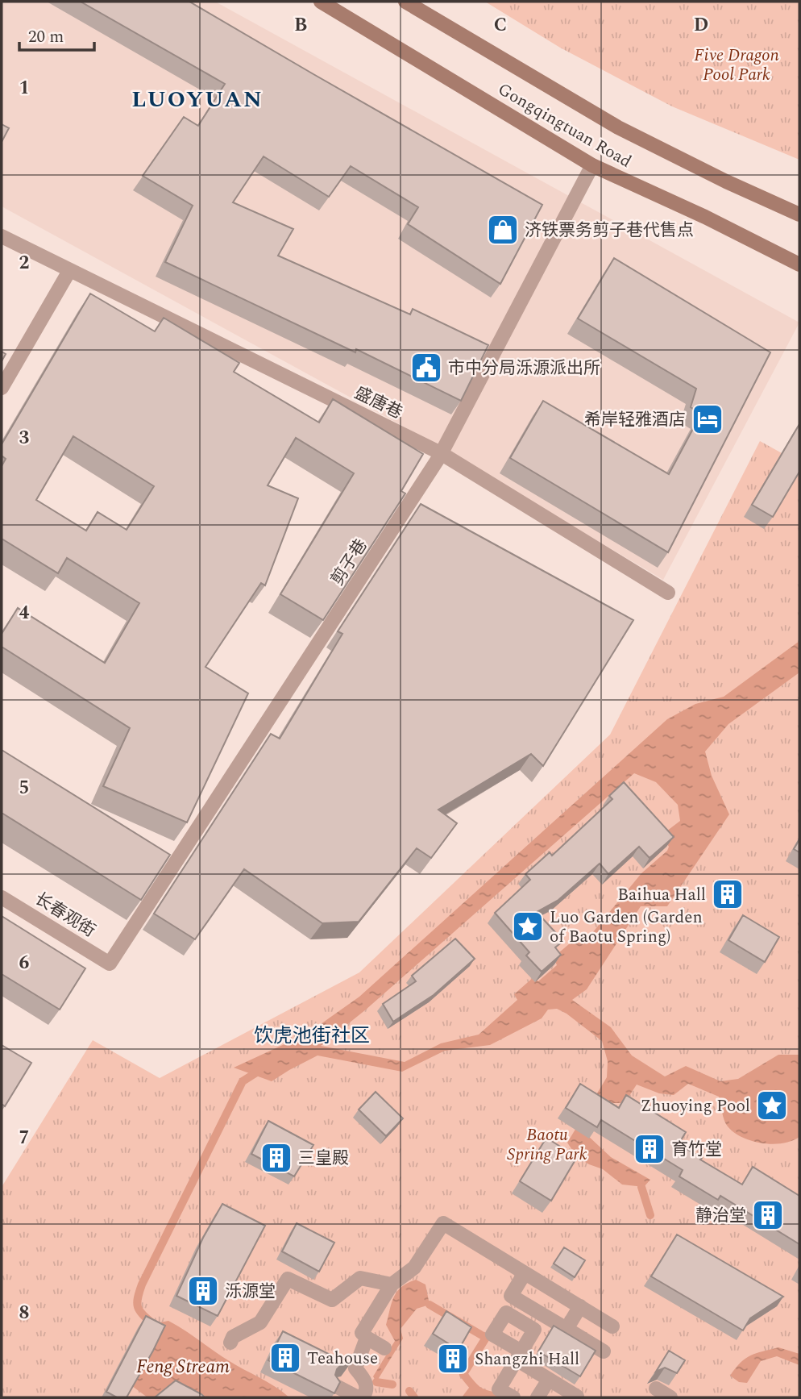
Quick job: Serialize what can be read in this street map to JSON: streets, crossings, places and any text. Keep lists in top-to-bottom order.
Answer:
{
  "streets": {
    "main road": ["Gongqingtuan Road"],
    "street": ["盛唐巷", "剪子巷", "长春观街"]
  },
  "crossings": [
    ["Gongqingtuan Road", "剪子巷"],
    ["盛唐巷", "剪子巷"],
    ["剪子巷", "长春观街"]
  ],
  "districts": ["LUOYUAN", "饮虎池街社区"],
  "water": ["Feng Stream"],
  "parks": ["Five Dragon Pool Park", "Baotu Spring Park"],
  "places": {
    "shop": ["济铁票务剪子巷代售点"],
    "public building": ["市中分局泺源派出所"],
    "hotel": ["希岸轻雅酒店"],
    "building": [
      "Baihua Hall",
      "育竹堂",
      "三皇殿",
      "静治堂",
      "泺源堂",
      "Teahouse",
      "Shangzhi Hall"
    ],
    "place": ["Luo Garden (Garden of Baotu Spring)", "Zhuoying Pool"]
  },
  "scale_bar": "20 m",
  "grid": {
    "columns": ["B", "C", "D"],
    "rows": [
      "1",
      "2",
      "3",
      "4",
      "5",
      "6",
      "7",
      "8"
    ]
  }
}
